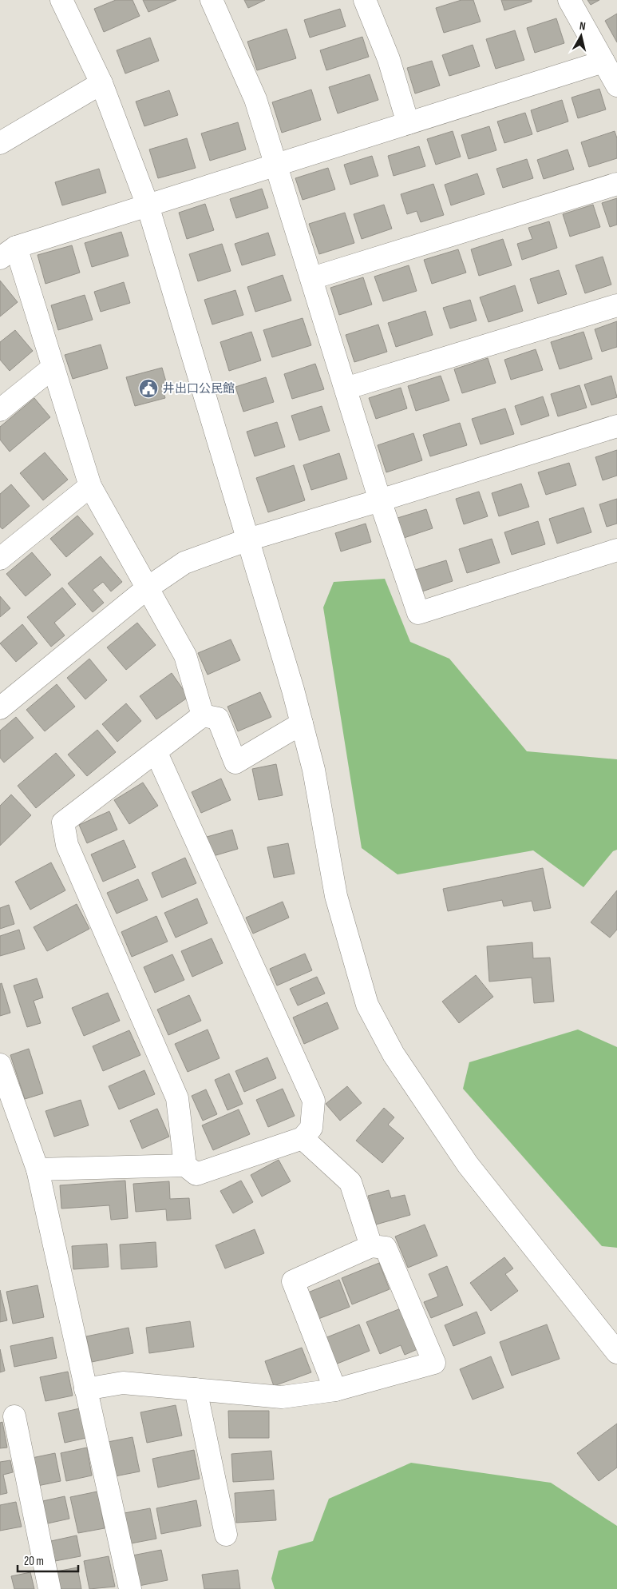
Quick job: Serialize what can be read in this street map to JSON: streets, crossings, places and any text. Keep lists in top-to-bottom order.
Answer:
{
  "places": {
    "public building": ["井出口公民館"]
  },
  "scale_bar": "20 m",
  "north": "top"
}
